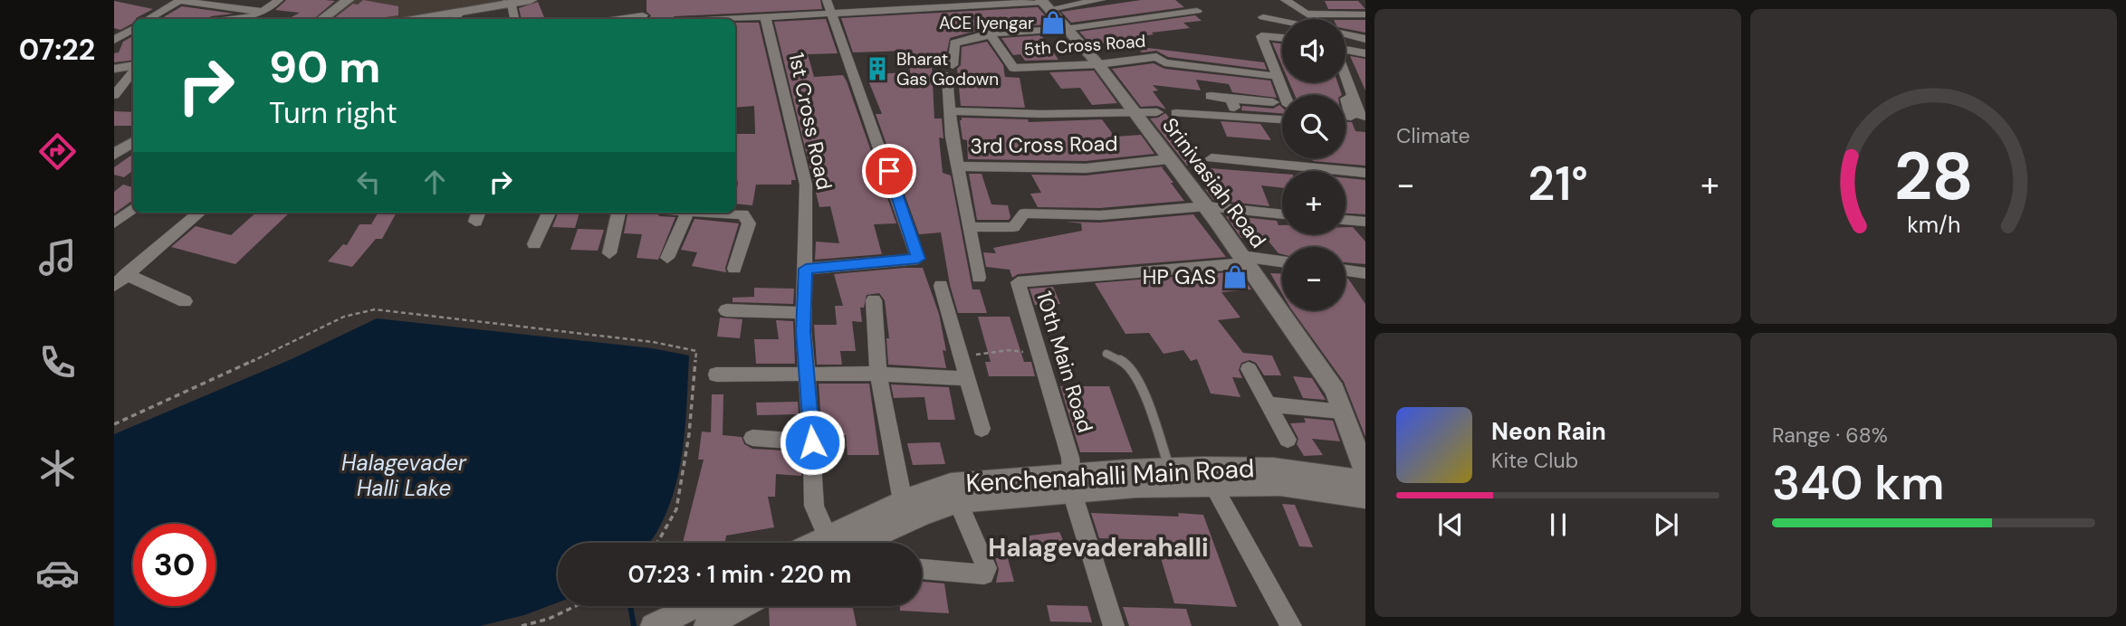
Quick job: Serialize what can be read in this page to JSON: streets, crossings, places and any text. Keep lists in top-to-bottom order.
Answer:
{
  "streets": {
    "street": [
      "5th Cross Road",
      "1st Cross Road",
      "3rd Cross Road",
      "Srinivasiah Road",
      "10th Main Road",
      "Kenchenahalli Main Road"
    ]
  },
  "crossings": [
    ["5th Cross Road", "Srinivasiah Road"],
    ["3rd Cross Road", "Srinivasiah Road"],
    ["Srinivasiah Road", "10th Main Road"],
    ["10th Main Road", "Kenchenahalli Main Road"]
  ],
  "districts": ["Halagevaderahalli"],
  "water": ["Halagevader Halli Lake"],
  "places": {
    "shop": ["ACE Iyengar", "HP GAS"],
    "building": ["Bharat Gas Godown"]
  },
  "page": {
    "tabs": "07:22",
    "tile": [
      "Climate",
      ["Range · 68%", "340 km"]
    ],
    "map_buttons": ["+", "−"],
    "turn": ["90 m", "Turn right"],
    "heat": ["−", "21°", "+"],
    "song": ["Neon Rain", "Kite Club"],
    "limit": "30",
    "trip": "07:23 · 1 min · 220 m",
    "gauge": ["28", "km/h"]
  }
}
